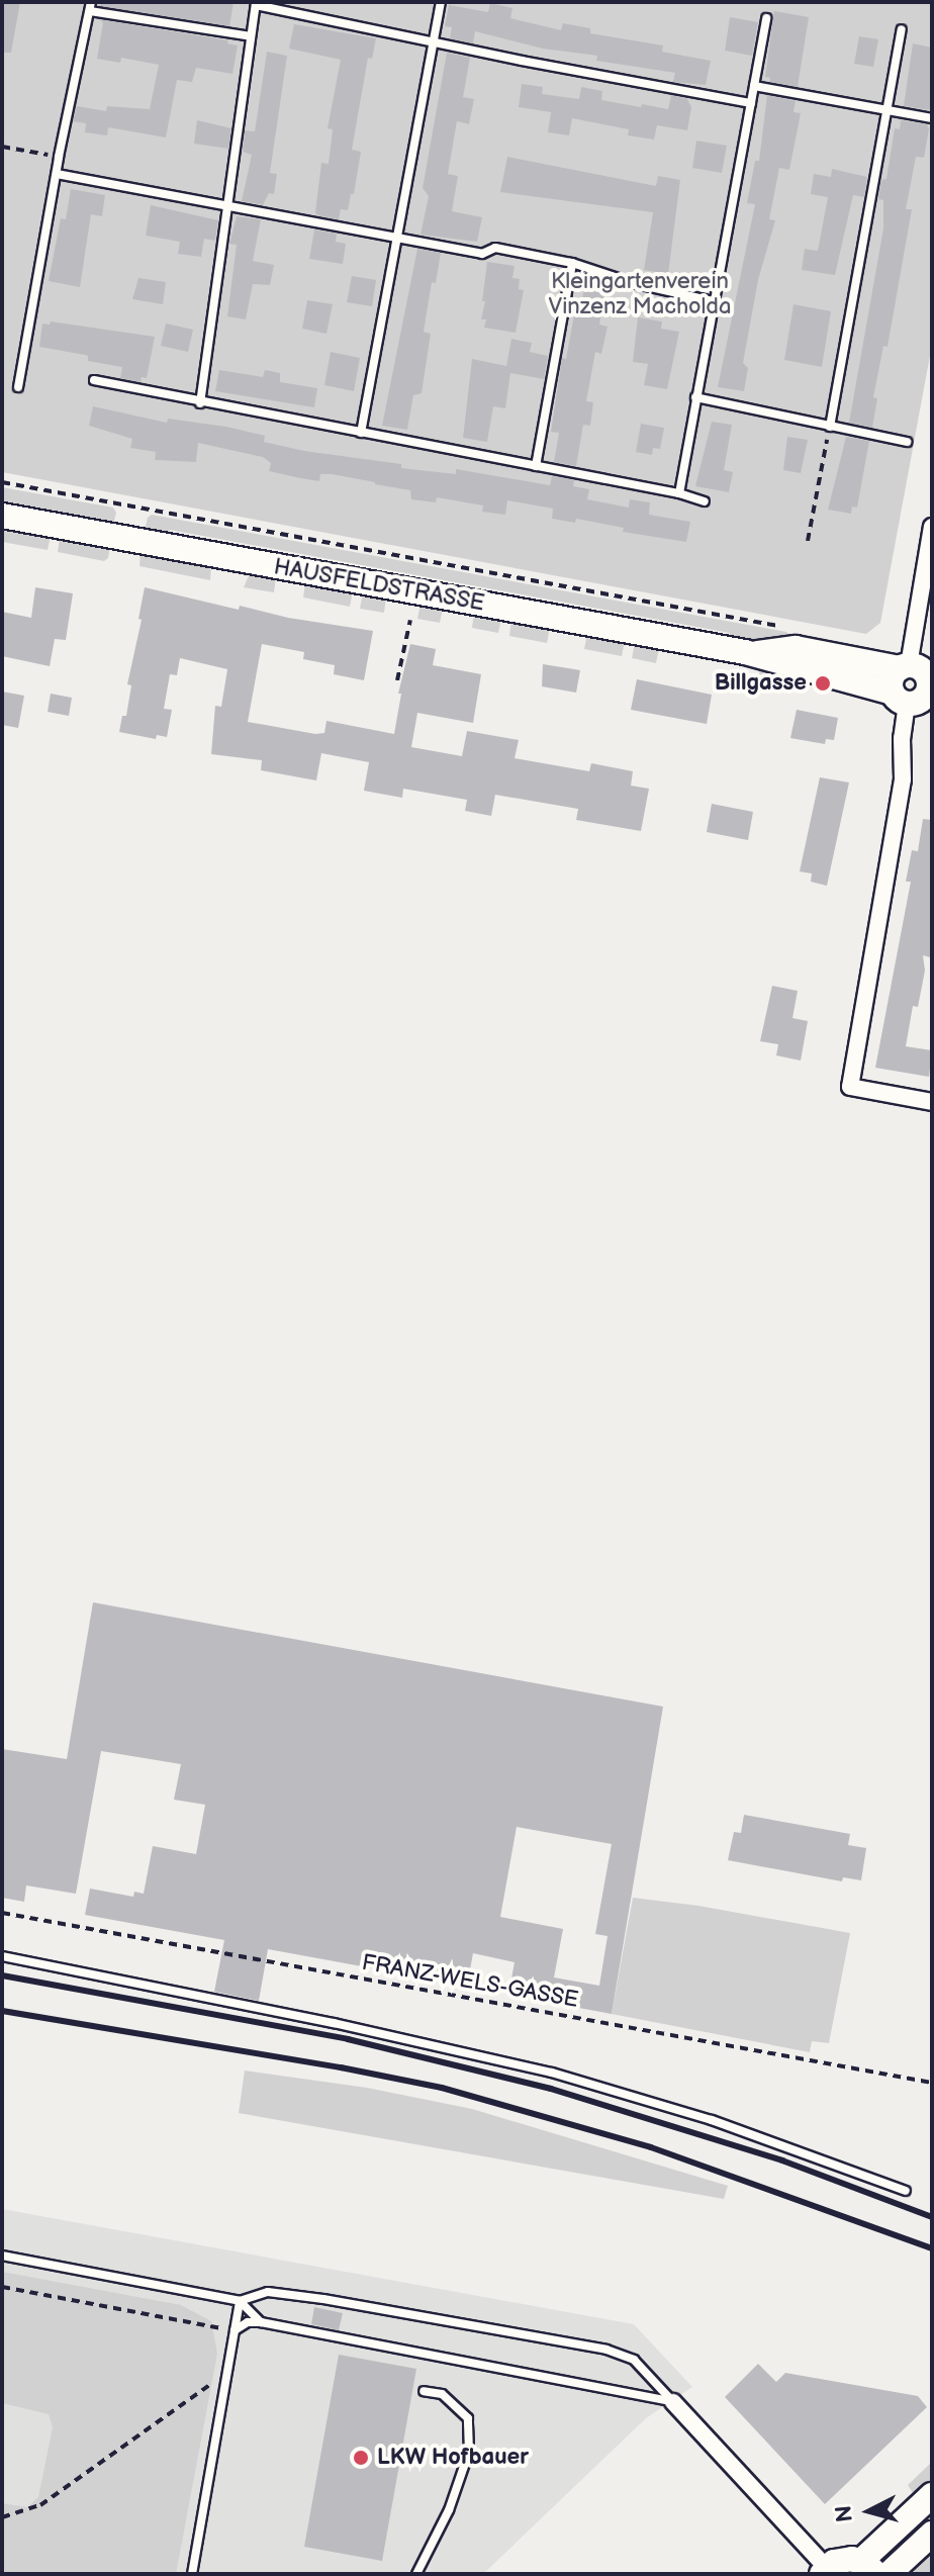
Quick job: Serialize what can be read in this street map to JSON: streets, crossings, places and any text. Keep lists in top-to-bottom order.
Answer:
{
  "streets": {
    "street": ["HAUSFELDSTRASSE"],
    "path": ["FRANZ-WELS-GASSE"]
  },
  "parks": ["Kleingartenverein Vinzenz Macholda"],
  "places": ["Billgasse", "LKW Hofbauer"],
  "north": "left"
}
